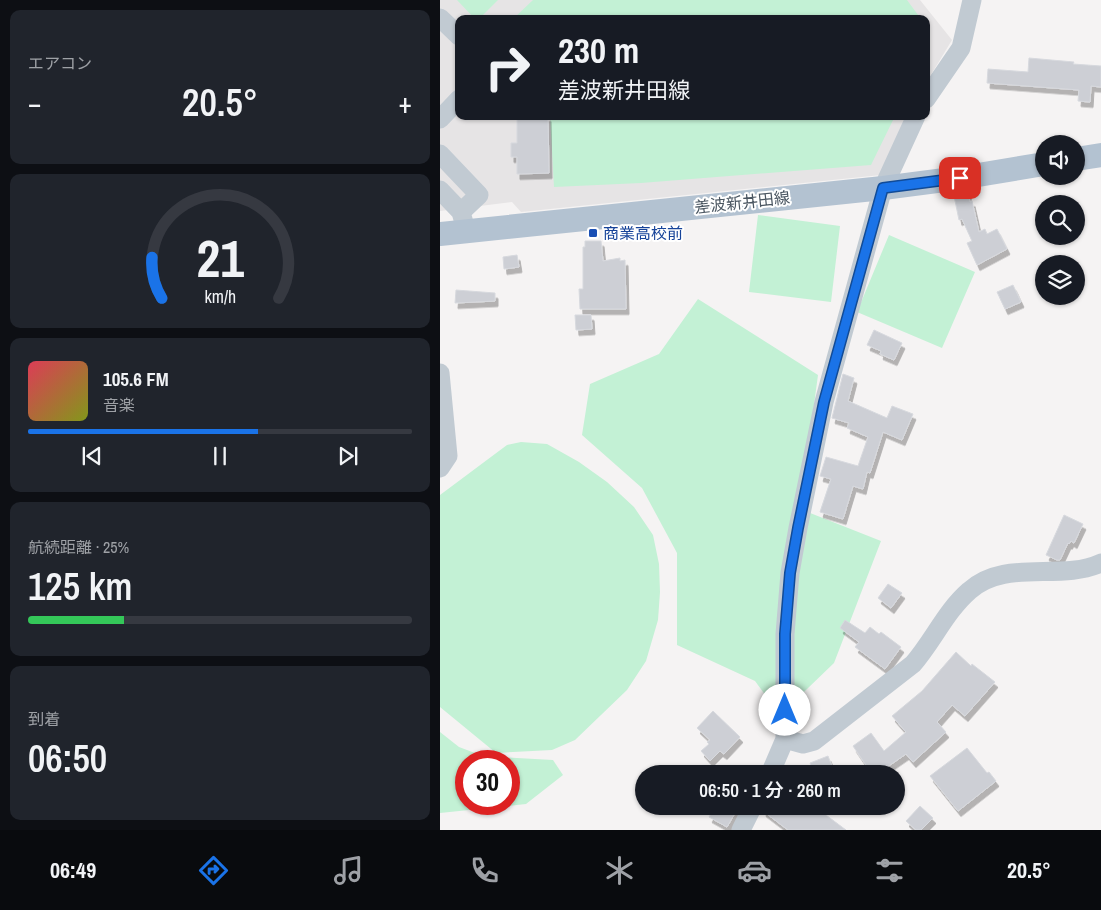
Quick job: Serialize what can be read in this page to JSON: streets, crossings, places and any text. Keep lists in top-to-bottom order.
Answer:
{
  "streets": {
    "main road": ["差波新井田線"]
  },
  "places": {
    "transit": ["商業高校前"]
  },
  "page": {
    "tile": [
      "エアコン",
      ["航続距離 · 25%", "125 km"],
      ["到着", "06:50"]
    ],
    "turn": ["230 m", "差波新井田線"],
    "heat": ["−", "20.5°", "+"],
    "song": ["105.6 FM", "音楽"],
    "limit": "30",
    "trip": "06:50 · 1 分 · 260 m",
    "tabs": ["06:49", "20.5°"],
    "gauge": ["21", "km/h"]
  }
}
